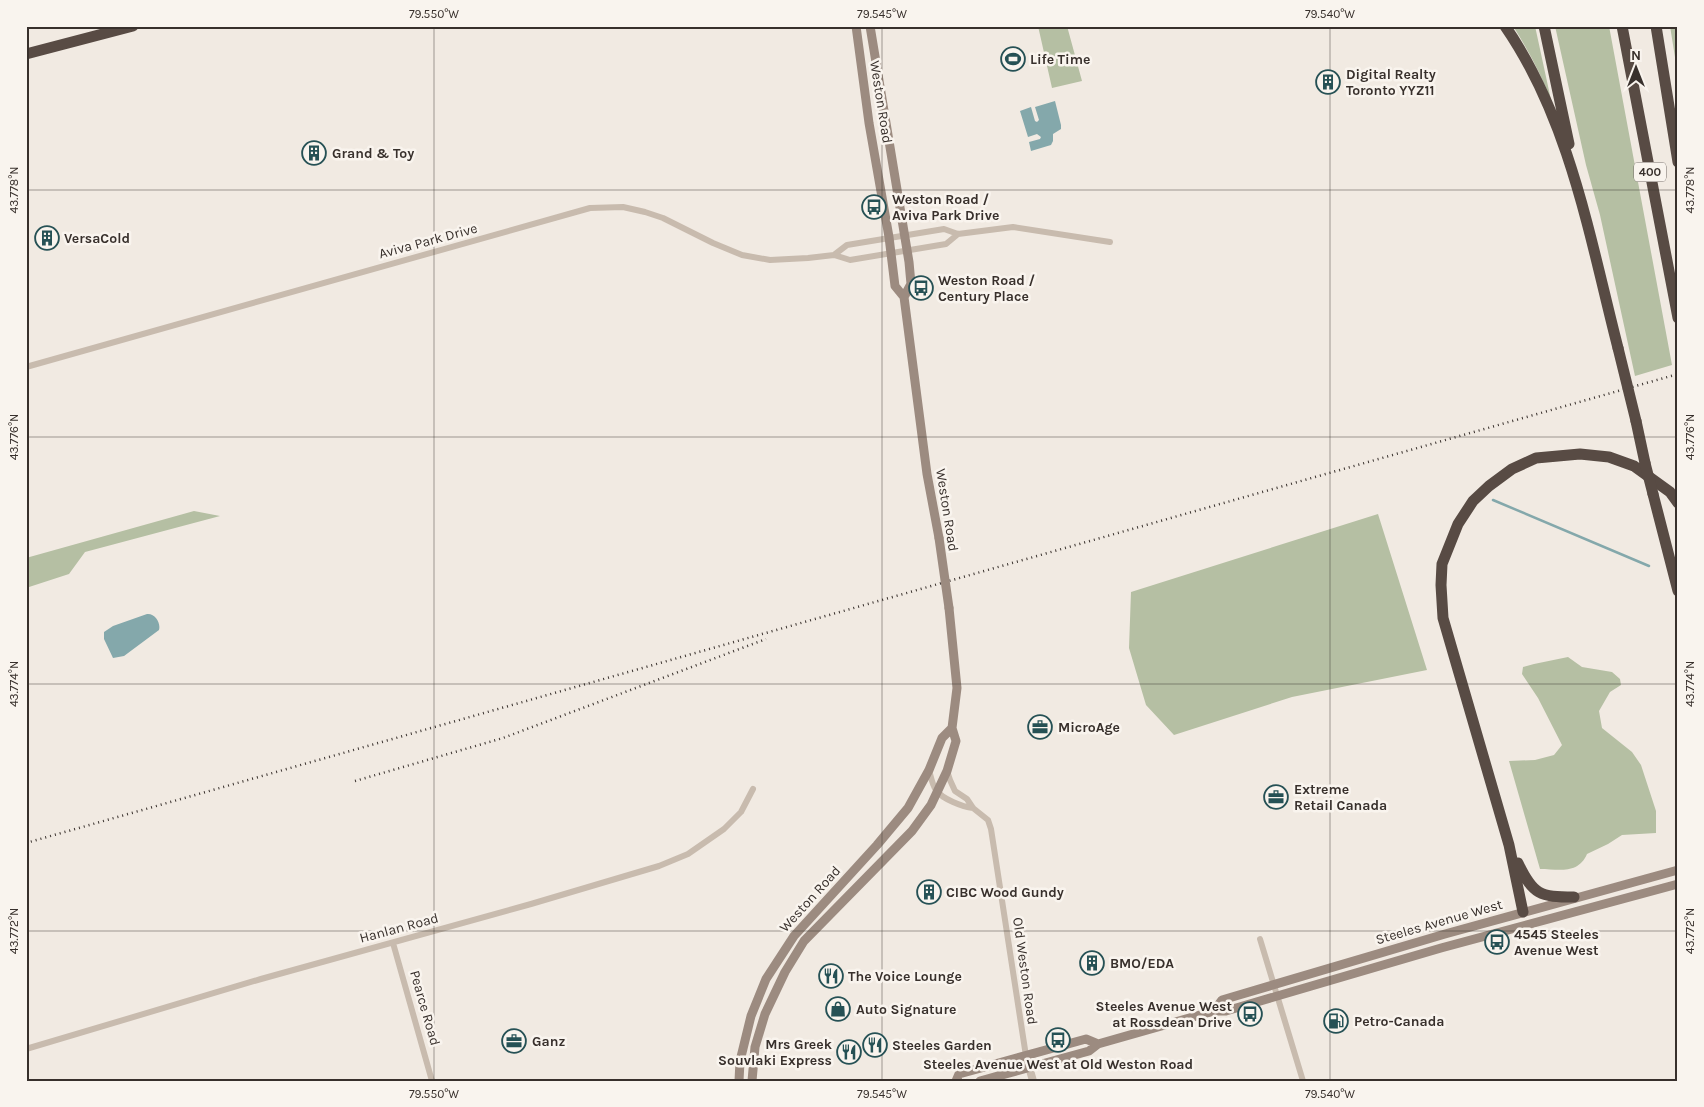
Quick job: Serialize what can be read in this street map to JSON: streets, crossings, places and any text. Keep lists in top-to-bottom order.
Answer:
{
  "streets": {
    "highway": ["400"],
    "main road": ["Weston Road", "Steeles Avenue West"],
    "street": [
      "Aviva Park Drive",
      "Hanlan Road",
      "Old Weston Road",
      "Pearce Road"
    ]
  },
  "crossings": [
    ["Weston Road", "Aviva Park Drive"],
    ["Weston Road", "Old Weston Road"],
    ["Steeles Avenue West", "Old Weston Road"],
    ["Hanlan Road", "Pearce Road"]
  ],
  "places": {
    "sports": ["Life Time"],
    "building": [
      "Digital Realty Toronto YYZ11",
      "Grand & Toy",
      "VersaCold",
      "CIBC Wood Gundy",
      "BMO/EDA"
    ],
    "bus stop": [
      "Weston Road / Aviva Park Drive",
      "Weston Road / Century Place",
      "4545 Steeles Avenue West",
      "Steeles Avenue West at Rossdean Drive",
      "Steeles Avenue West at Old Weston Road"
    ],
    "office": ["MicroAge", "Extreme Retail Canada", "Ganz"],
    "restaurant": ["The Voice Lounge", "Steeles Garden", "Mrs Greek Souvlaki Express"],
    "shop": ["Auto Signature"],
    "fuel station": ["Petro-Canada"]
  },
  "north": "top",
  "coordinates": [
    "79.550°W",
    "79.545°W",
    "79.540°W",
    "43.778°N",
    "43.776°N",
    "43.774°N",
    "43.772°N"
  ]
}
